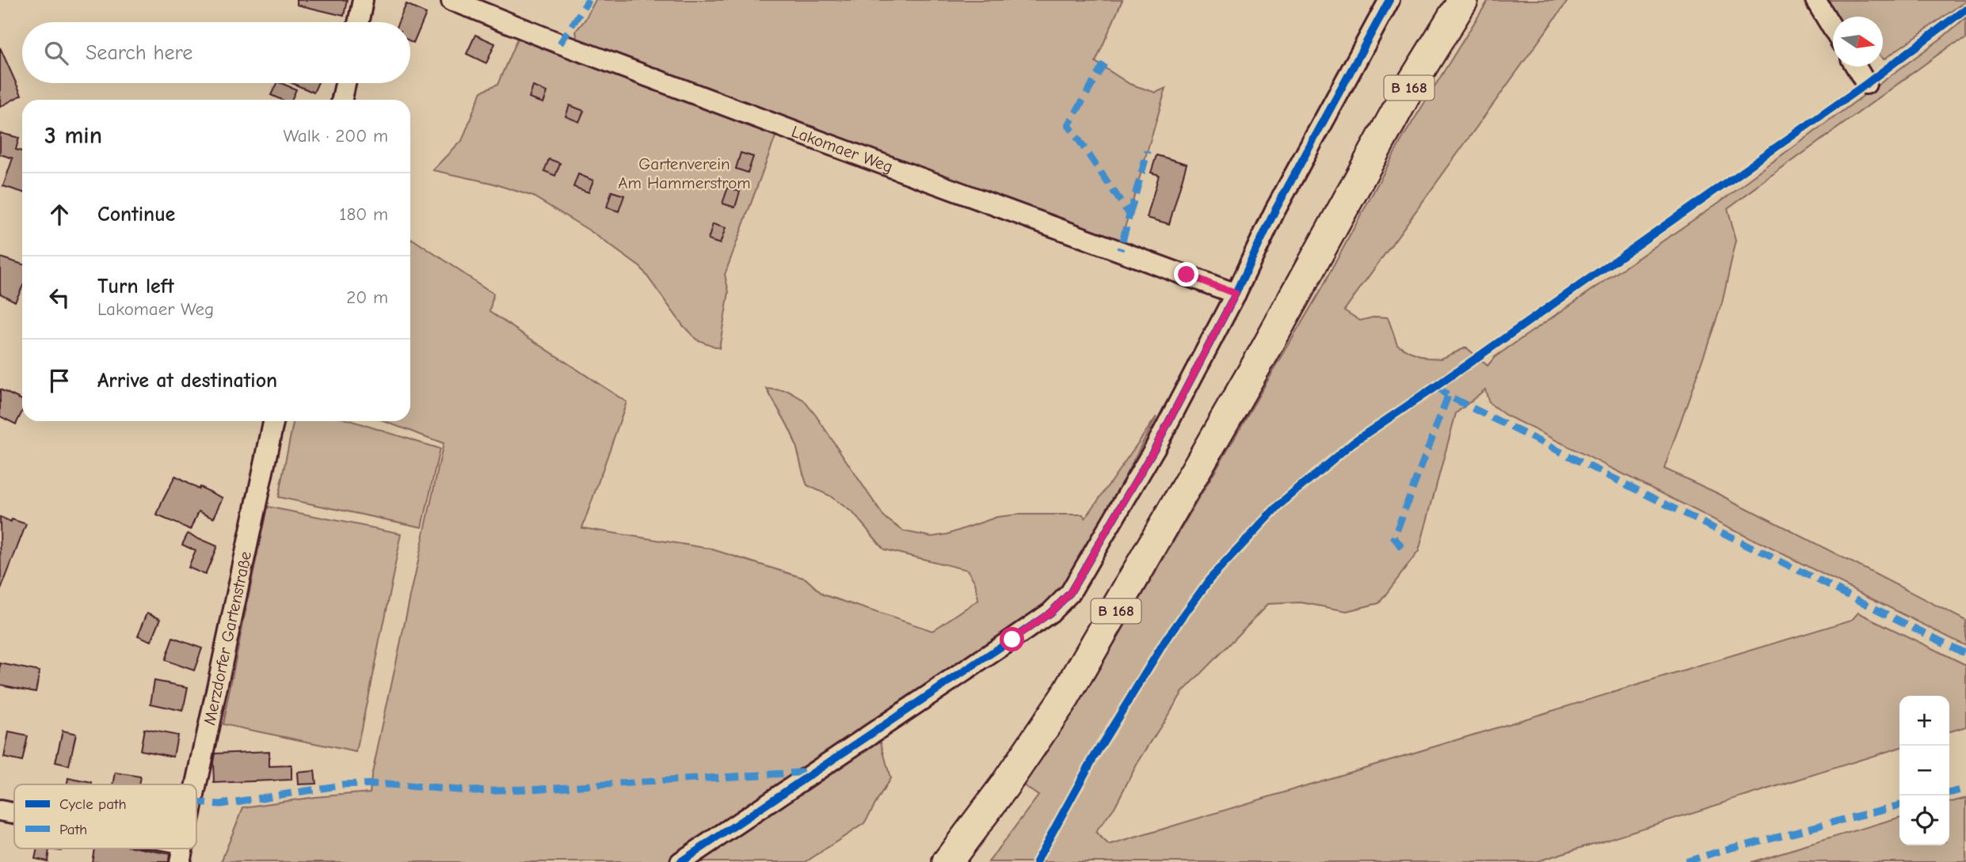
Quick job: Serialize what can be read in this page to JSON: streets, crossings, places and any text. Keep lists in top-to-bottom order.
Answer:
{
  "streets": {
    "main road": ["B 168"],
    "street": ["Lakomaer Weg", "Merzdorfer Gartenstraße"]
  },
  "parks": ["Gartenverein Am Hammerstrom"],
  "legend": ["Cycle path", "Path"],
  "north": "right",
  "page": {
    "search": "Search here",
    "heading": ["3 min", "Walk · 200 m"],
    "list": [
      ["Continue", "180 m"],
      ["Turn left", "Lakomaer Weg", "20 m"],
      "Arrive at destination"
    ],
    "map_buttons": ["+", "−"]
  }
}
